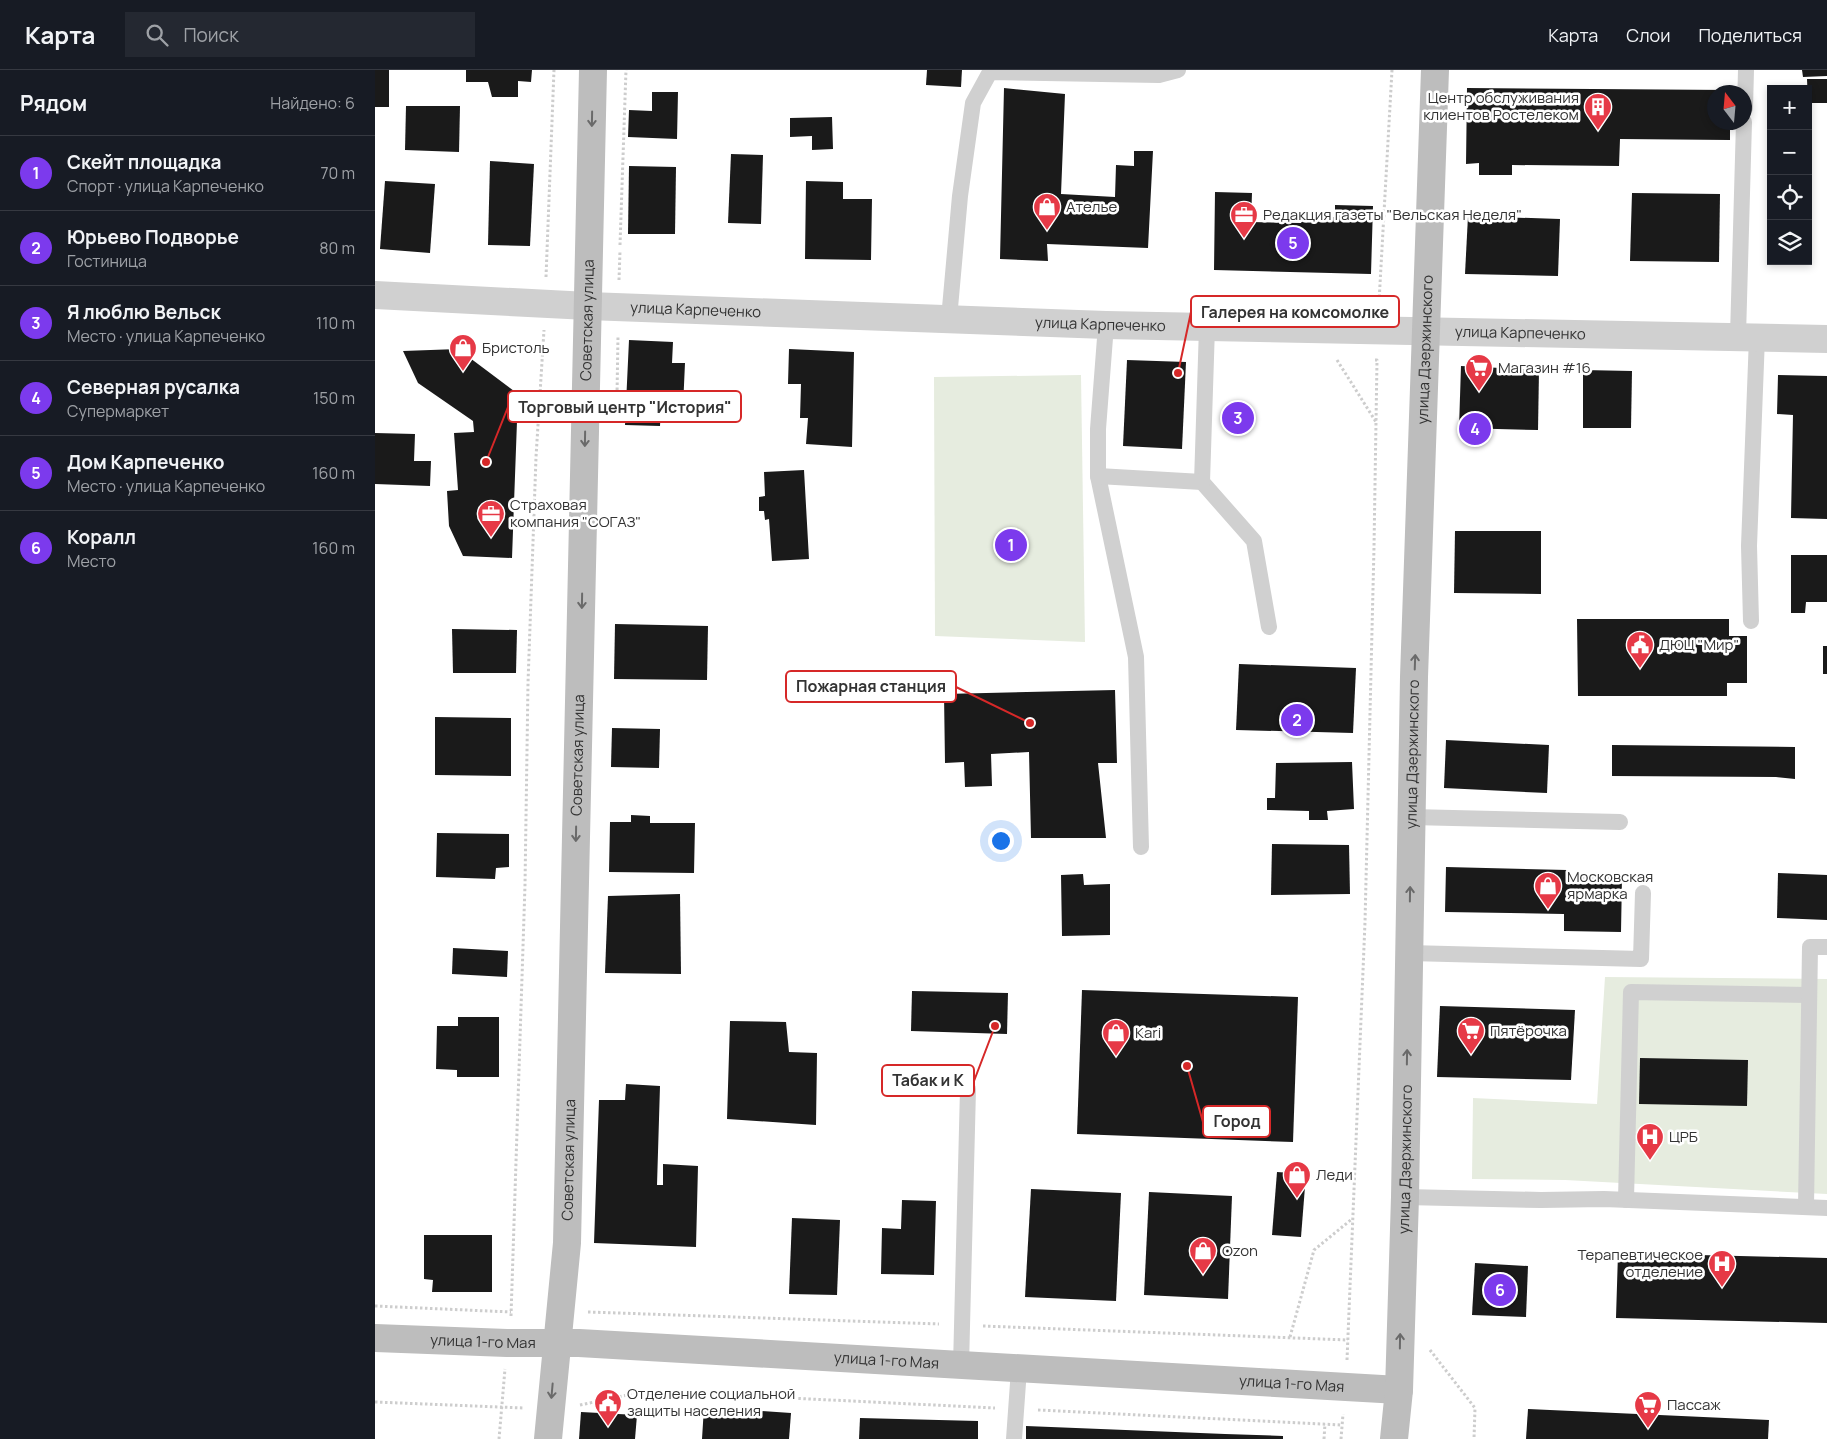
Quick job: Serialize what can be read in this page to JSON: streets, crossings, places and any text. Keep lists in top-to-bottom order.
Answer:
{
  "streets": {
    "main road": ["Советская улица", "улица Дзержинского", "улица 1-го Мая"],
    "street": ["улица Карпеченко"]
  },
  "crossings": [
    ["улица Карпеченко", "Советская улица"],
    ["улица Карпеченко", "улица Дзержинского"],
    ["Советская улица", "улица 1-го Мая"],
    ["улица Дзержинского", "улица 1-го Мая"]
  ],
  "one_way": ["Советская улица", "улица Дзержинского"],
  "places": {
    "building": ["Центр обслуживания клиентов Ростелеком"],
    "shop": [
      "Ателье",
      "Бристоль",
      "Московская ярмарка",
      "Kari",
      "Леди",
      "Ozon"
    ],
    "office": ["Редакция газеты \"Вельская Неделя\"", "Страховая компания \"СОГАЗ\""],
    "other": [
      "Галерея на комсомолке",
      "Торговый центр \"История\"",
      "Пожарная станция",
      "Табак и К",
      "Город"
    ],
    "supermarket": ["Магазин #16", "Пятёрочка", "Пассаж"],
    "public building": ["ДЮЦ \"Мир\"", "Отделение социальной защиты населения"],
    "hospital": ["ЦРБ", "Терапевтическое отделение"]
  },
  "north": "top",
  "page": {
    "header": "Карта",
    "search": "Поиск",
    "nav": ["Карта", "Слои", "Поделиться"],
    "heading": ["Рядом", "Найдено: 6"],
    "map_buttons": ["+", "−"],
    "list": [
      {
        "mark": "1",
        "name": "Скейт площадка",
        "note": "Спорт · улица Карпеченко",
        "value": "70 m"
      },
      {
        "mark": "2",
        "name": "Юрьево Подворье",
        "note": "Гостиница",
        "value": "80 m"
      },
      {
        "mark": "3",
        "name": "Я люблю Вельск",
        "note": "Место · улица Карпеченко",
        "value": "110 m"
      },
      {
        "mark": "4",
        "name": "Северная русалка",
        "note": "Супермаркет",
        "value": "150 m"
      },
      {
        "mark": "5",
        "name": "Дом Карпеченко",
        "note": "Место · улица Карпеченко",
        "value": "160 m"
      },
      {
        "mark": "6",
        "name": "Коралл",
        "note": "Место",
        "value": "160 m"
      }
    ],
    "pins": [
      "5",
      "3",
      "4",
      "1",
      "2",
      "6"
    ]
  }
}
